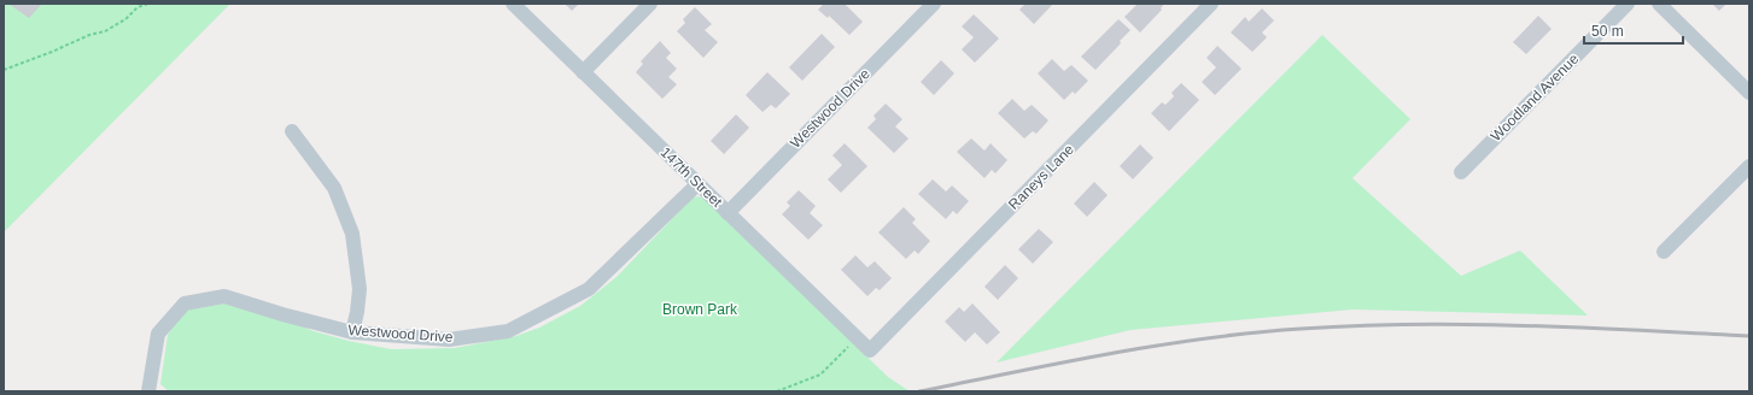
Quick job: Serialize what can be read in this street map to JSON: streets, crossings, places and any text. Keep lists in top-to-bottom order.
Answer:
{
  "streets": {
    "street": [
      "Woodland Avenue",
      "Westwood Drive",
      "147th Street",
      "Raneys Lane"
    ]
  },
  "crossings": [
    ["Westwood Drive", "147th Street"],
    ["147th Street", "Raneys Lane"]
  ],
  "parks": ["Brown Park"],
  "scale_bar": "50 m"
}
